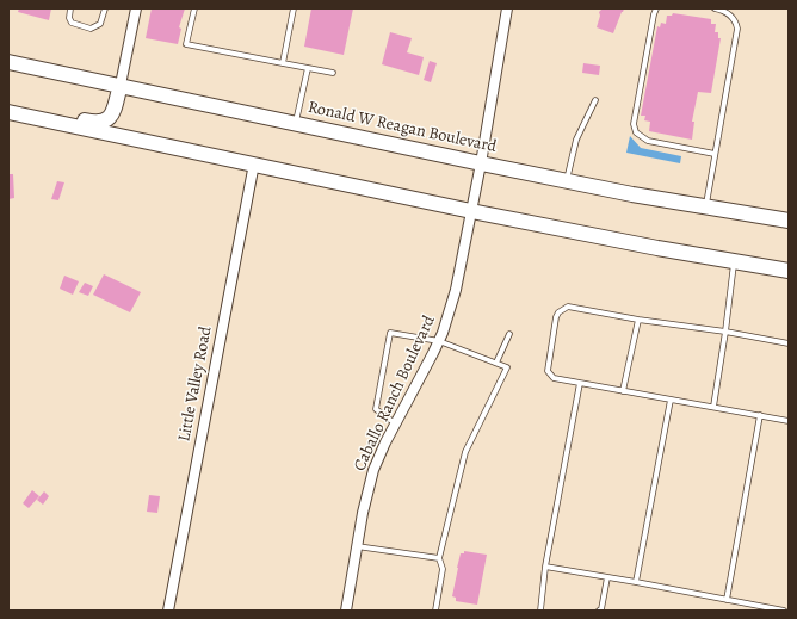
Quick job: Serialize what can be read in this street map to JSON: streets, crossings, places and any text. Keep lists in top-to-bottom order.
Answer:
{
  "streets": {
    "main road": ["Ronald W Reagan Boulevard"],
    "street": ["Little Valley Road", "Caballo Ranch Boulevard"]
  },
  "crossings": [
    ["Ronald W Reagan Boulevard", "Caballo Ranch Boulevard"]
  ]
}
